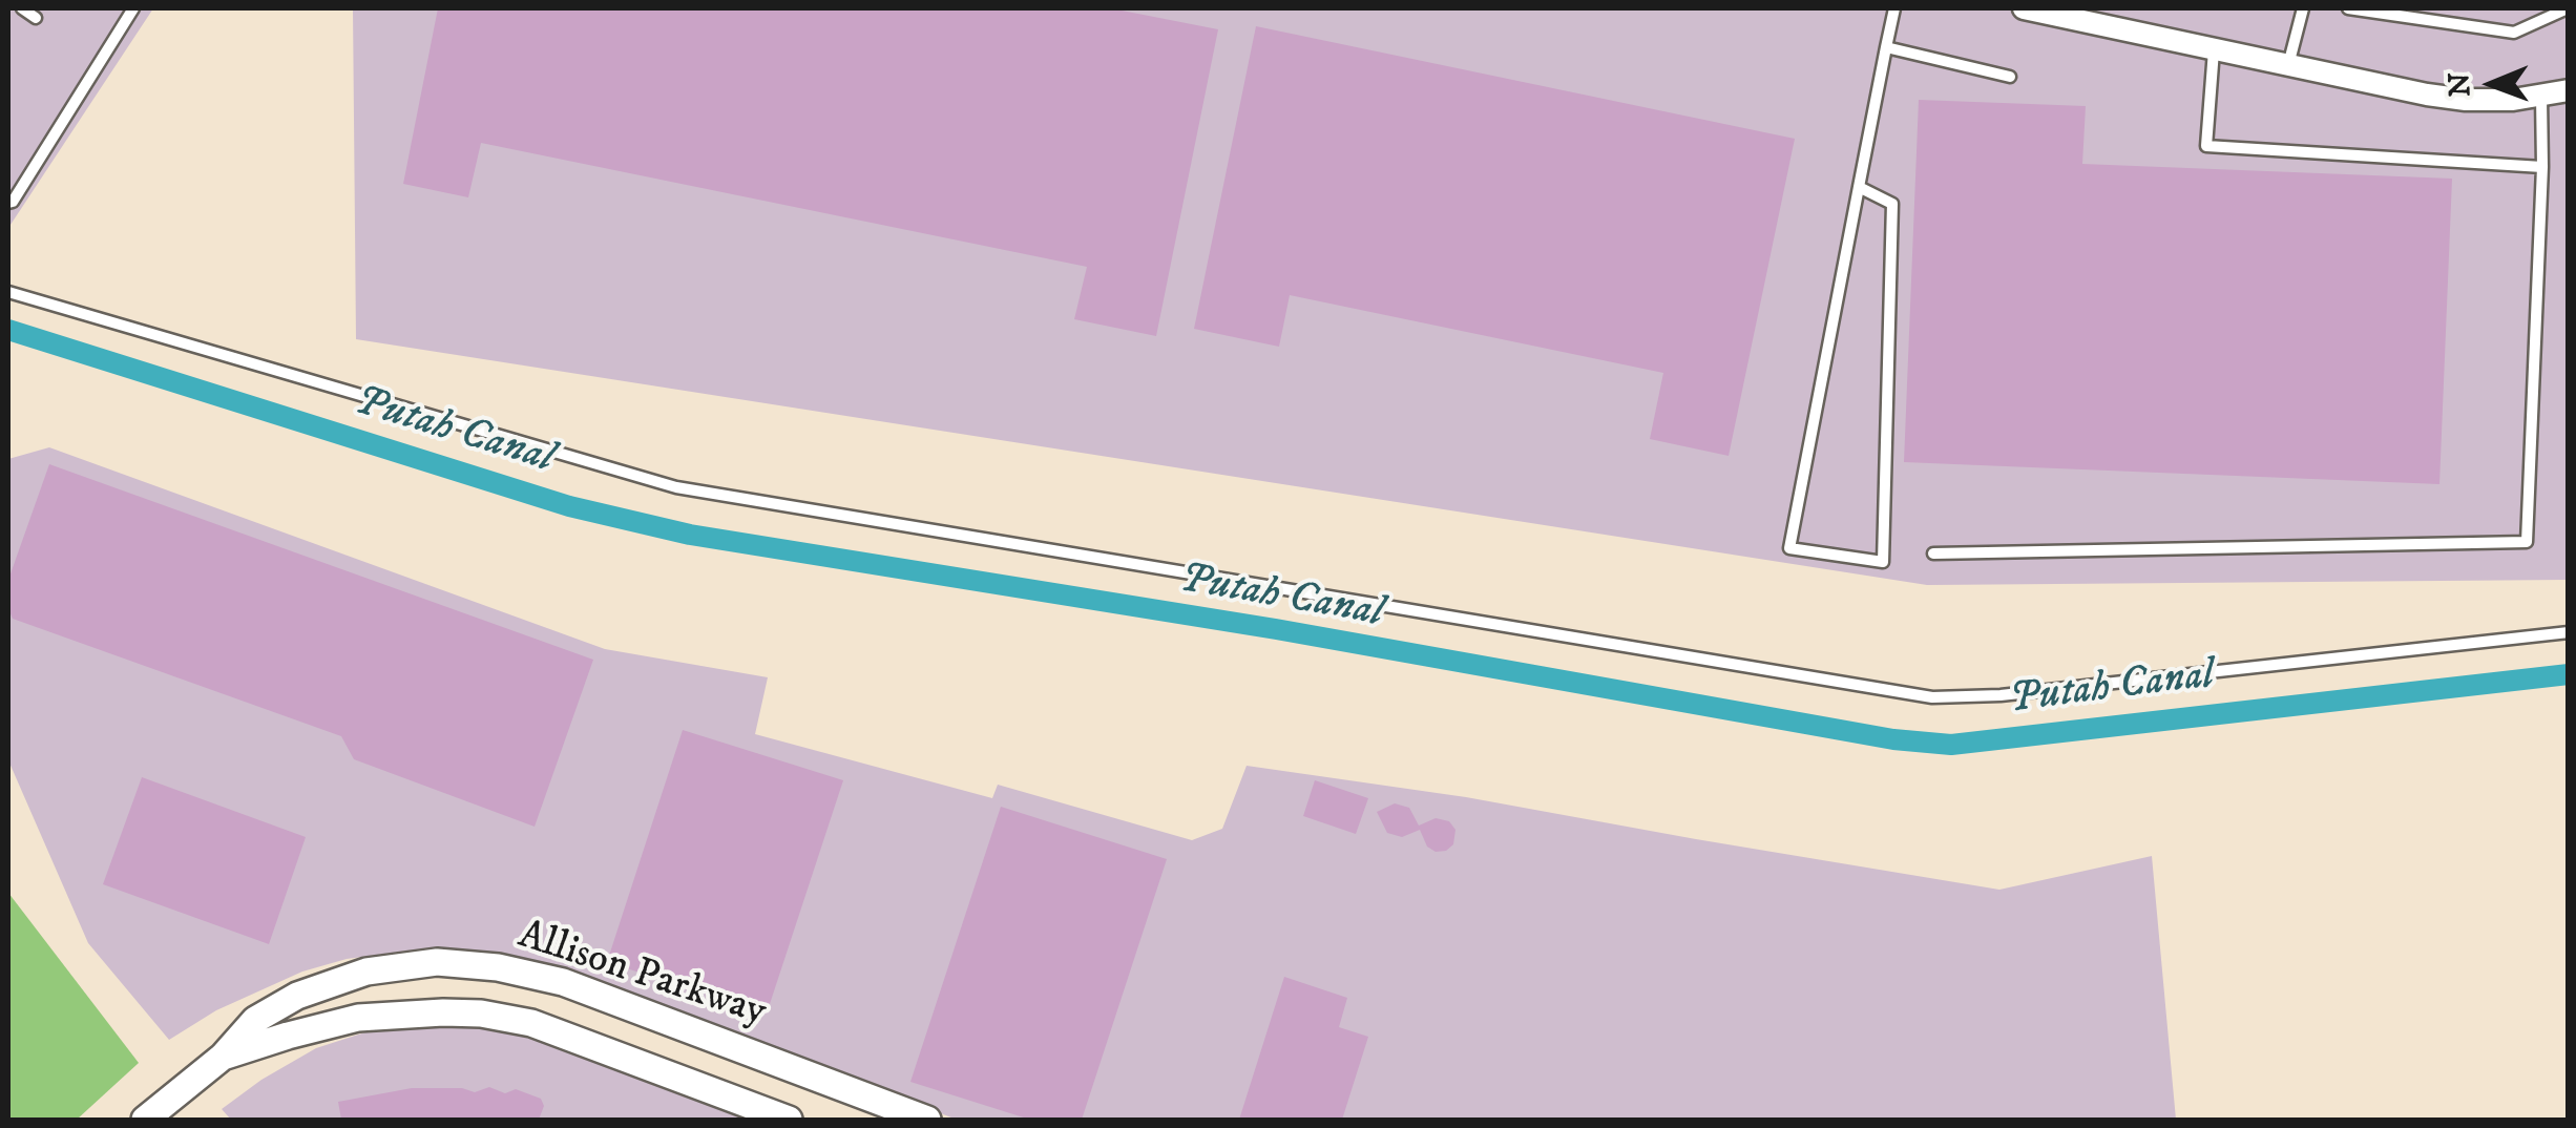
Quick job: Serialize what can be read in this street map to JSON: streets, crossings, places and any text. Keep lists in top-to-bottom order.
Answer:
{
  "streets": {
    "street": ["Allison Parkway"]
  },
  "water": ["Putah Canal"],
  "north": "left"
}
